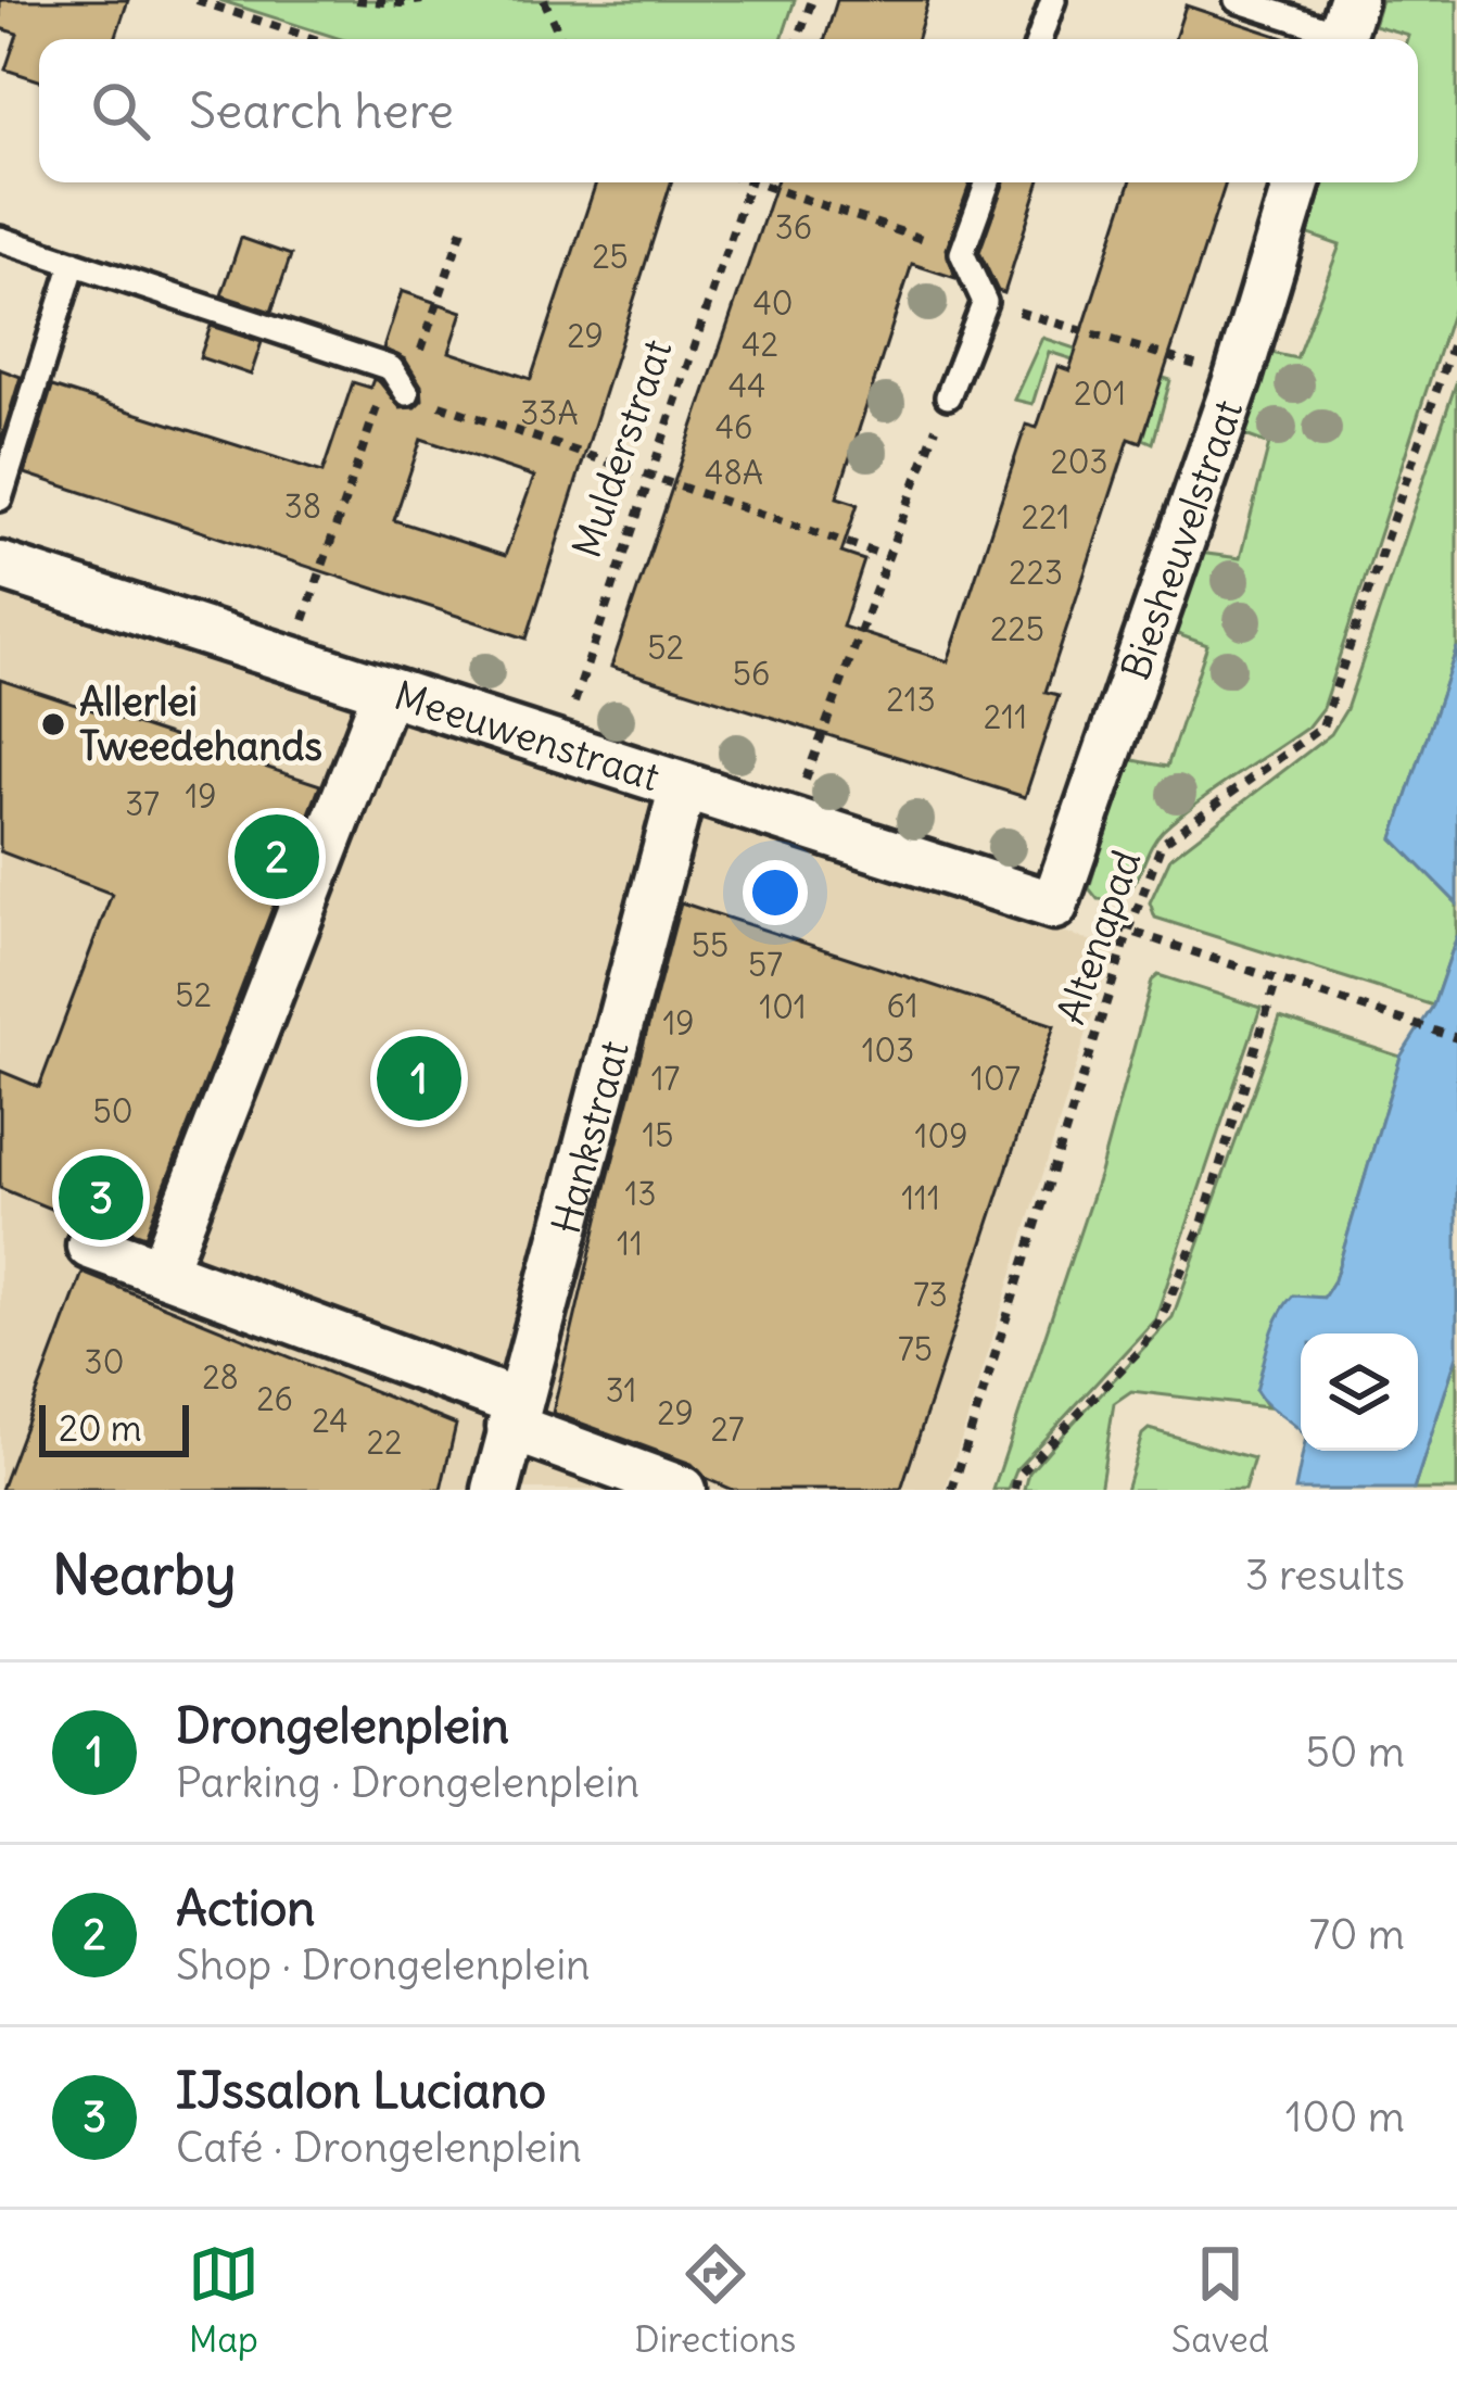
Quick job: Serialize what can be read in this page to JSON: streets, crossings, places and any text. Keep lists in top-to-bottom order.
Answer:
{
  "streets": {
    "street": ["Biesheuvelstraat", "Meeuwenstraat", "Hankstraat"],
    "path": ["Mulderstraat", "Altenapad"]
  },
  "crossings": [
    ["Mulderstraat", "Meeuwenstraat"],
    ["Biesheuvelstraat", "Meeuwenstraat"],
    ["Meeuwenstraat", "Hankstraat"]
  ],
  "places": ["Allerlei Tweedehands"],
  "house_numbers": [
    "36",
    "25",
    "40",
    "29",
    "42",
    "44",
    "201",
    "33A",
    "46",
    "203",
    "48A",
    "38",
    "221",
    "223",
    "225",
    "52",
    "56",
    "213",
    "211",
    "19",
    "37",
    "55",
    "57",
    "52",
    "61",
    "101",
    "19",
    "103",
    "17",
    "107",
    "50",
    "15",
    "109",
    "13",
    "111",
    "11",
    "73",
    "75",
    "30",
    "28",
    "31",
    "26",
    "29",
    "24",
    "27",
    "22"
  ],
  "scale_bar": "20 m",
  "page": {
    "search": "Search here",
    "pins": ["2", "1", "3"],
    "scale": "20 m",
    "heading": ["Nearby", "3 results"],
    "list": [
      {
        "mark": "1",
        "name": "Drongelenplein",
        "note": "Parking · Drongelenplein",
        "value": "50 m"
      },
      {
        "mark": "2",
        "name": "Action",
        "note": "Shop · Drongelenplein",
        "value": "70 m"
      },
      {
        "mark": "3",
        "name": "IJssalon Luciano",
        "note": "Café · Drongelenplein",
        "value": "100 m"
      }
    ],
    "nav": ["Map", "Directions", "Saved"]
  }
}
